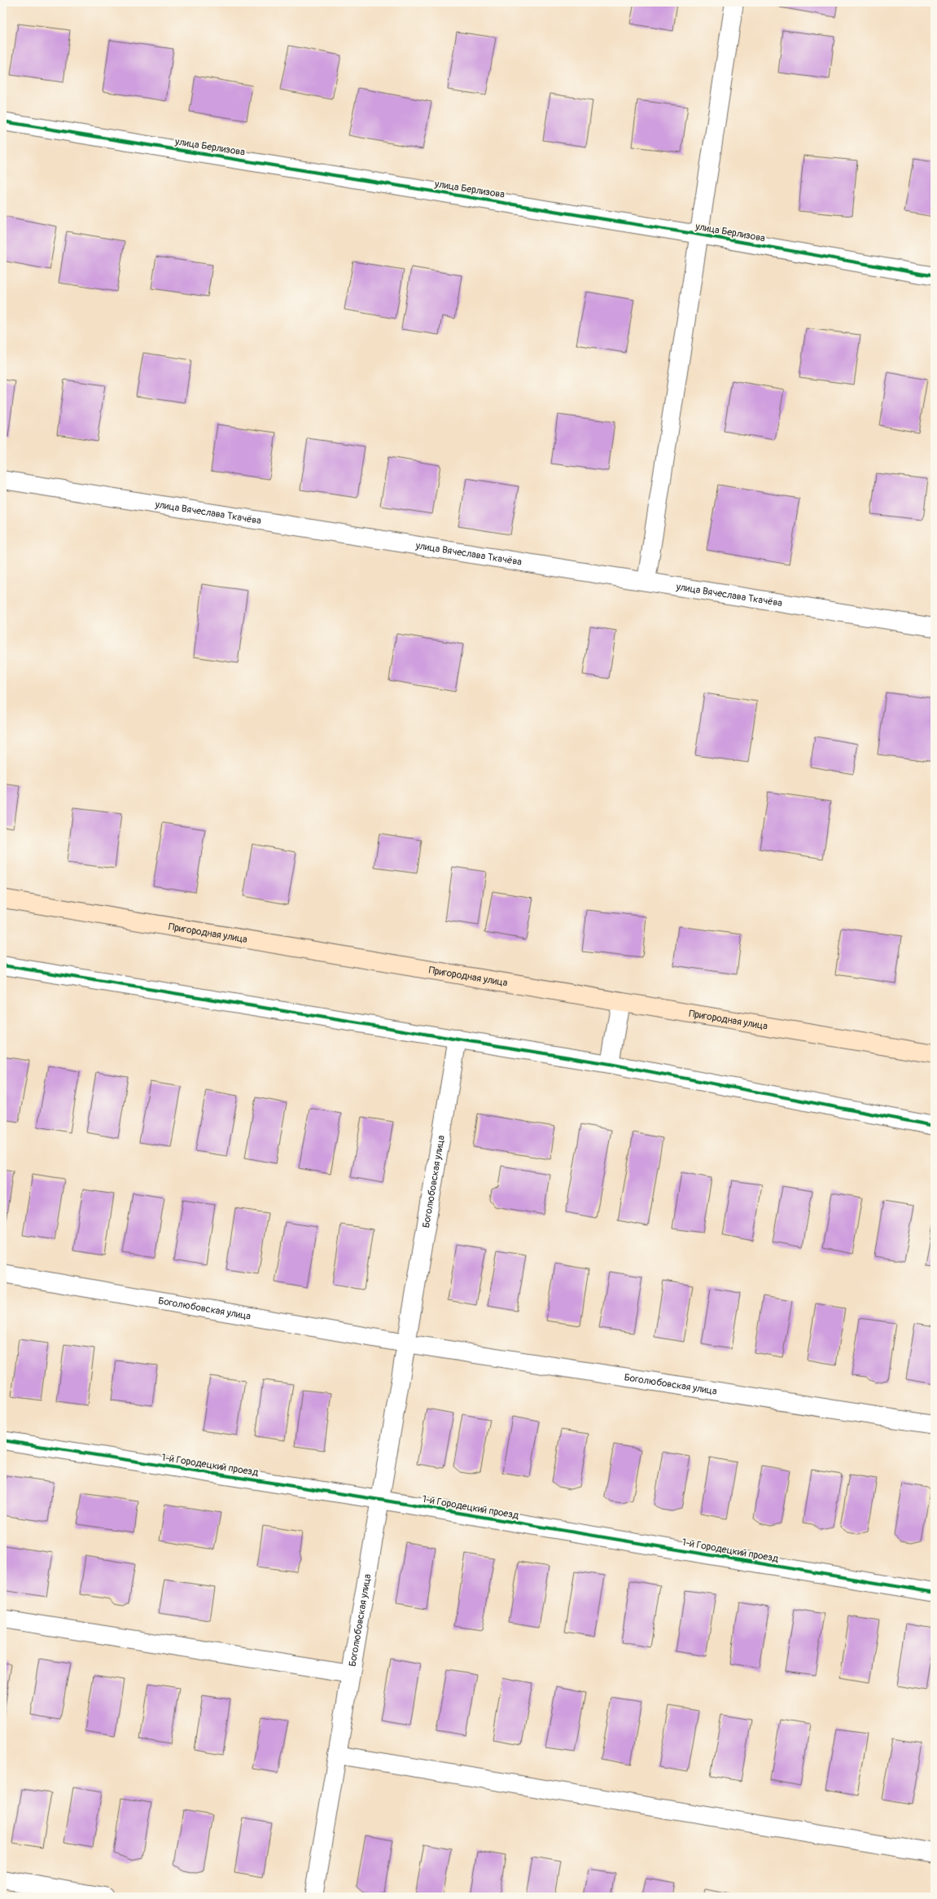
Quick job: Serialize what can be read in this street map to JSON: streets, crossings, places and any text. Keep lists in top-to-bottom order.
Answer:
{
  "streets": {
    "street": [
      "улица Берлизова",
      "улица Вячеслава Ткачёва",
      "Пригородная улица",
      "Боголюбовская улица",
      "1-й Городецкий проезд"
    ]
  },
  "crossings": [
    ["Боголюбовская улица", "1-й Городецкий проезд"]
  ]
}
